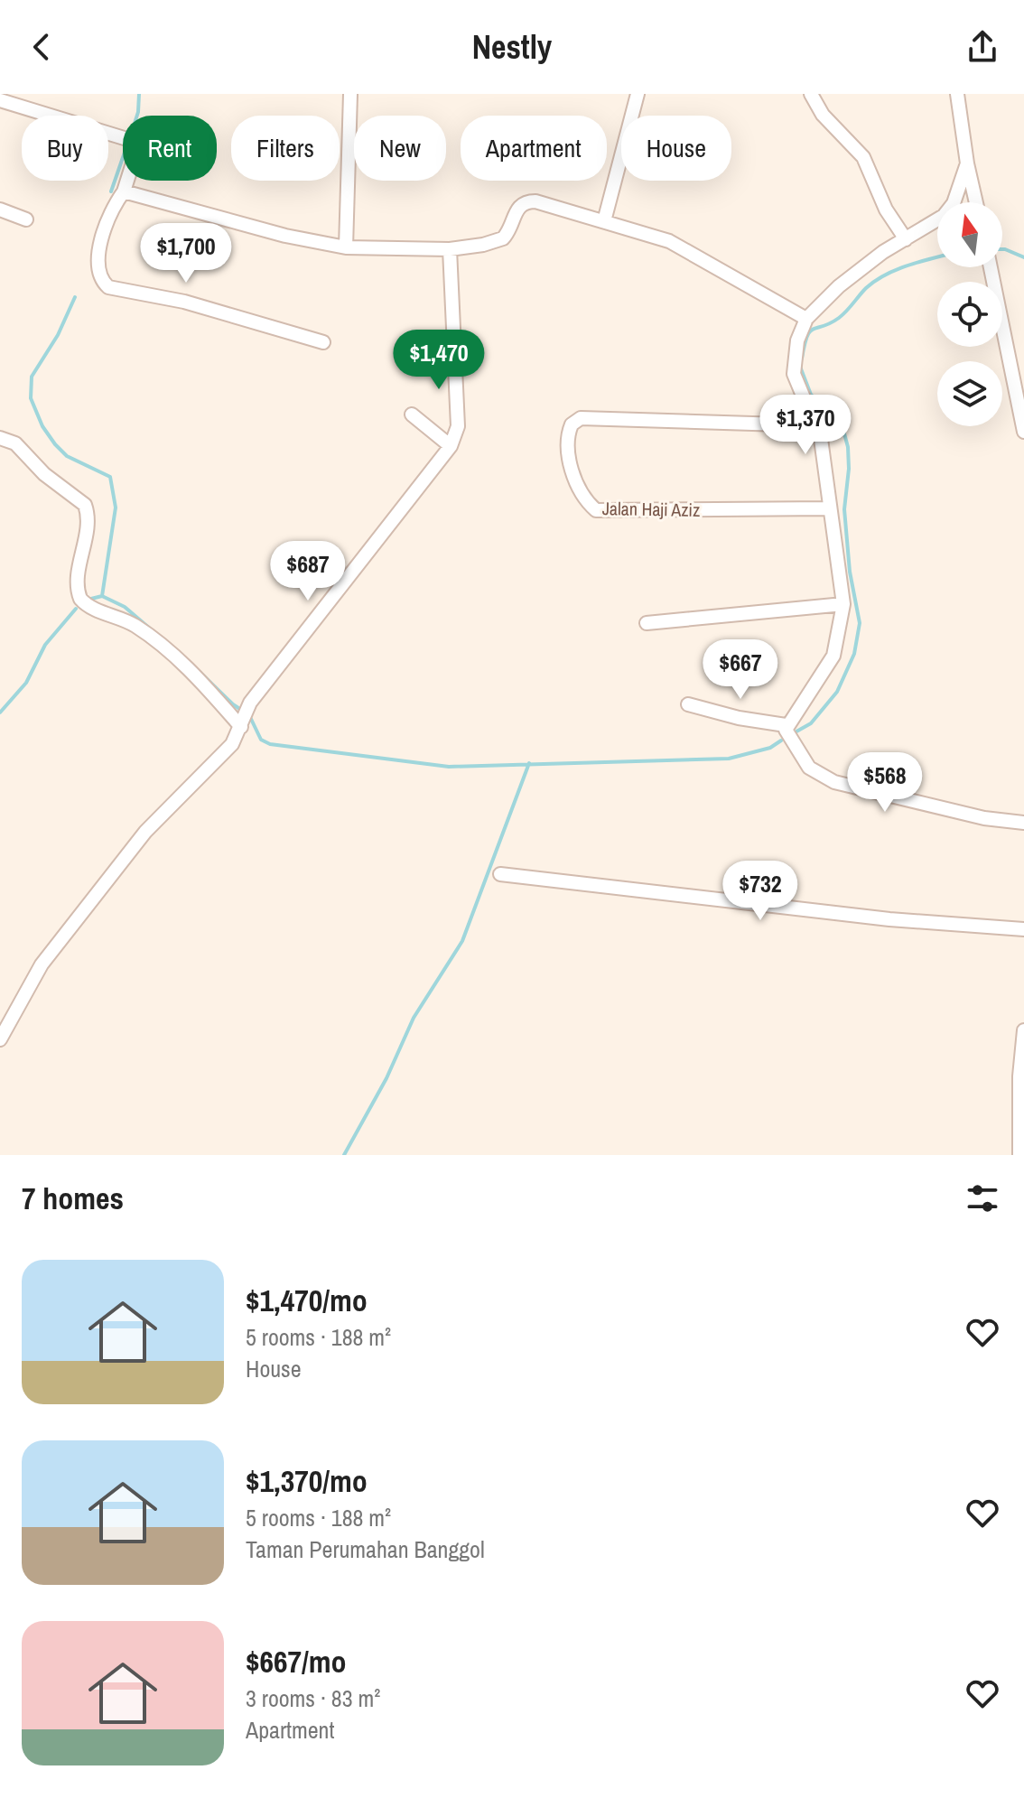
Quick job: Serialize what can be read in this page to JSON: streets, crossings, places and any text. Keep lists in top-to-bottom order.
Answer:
{
  "streets": {
    "street": ["Jalan Haji Aziz"]
  },
  "north": "top",
  "page": {
    "header": "Nestly",
    "chip": [
      "Buy",
      "Rent",
      "Filters",
      "New",
      "Apartment",
      "House"
    ],
    "price": [
      "$1,700",
      "$1,470",
      "$1,370",
      "$687",
      "$667",
      "$568",
      "$732"
    ],
    "heading": "7 homes",
    "list": [
      {
        "name": "$1,470/mo",
        "note": "5 rooms · 188 m² · House"
      },
      {
        "name": "$1,370/mo",
        "note": "5 rooms · 188 m² · Taman Perumahan Banggol"
      },
      {
        "name": "$667/mo",
        "note": "3 rooms · 83 m² · Apartment"
      }
    ]
  }
}
